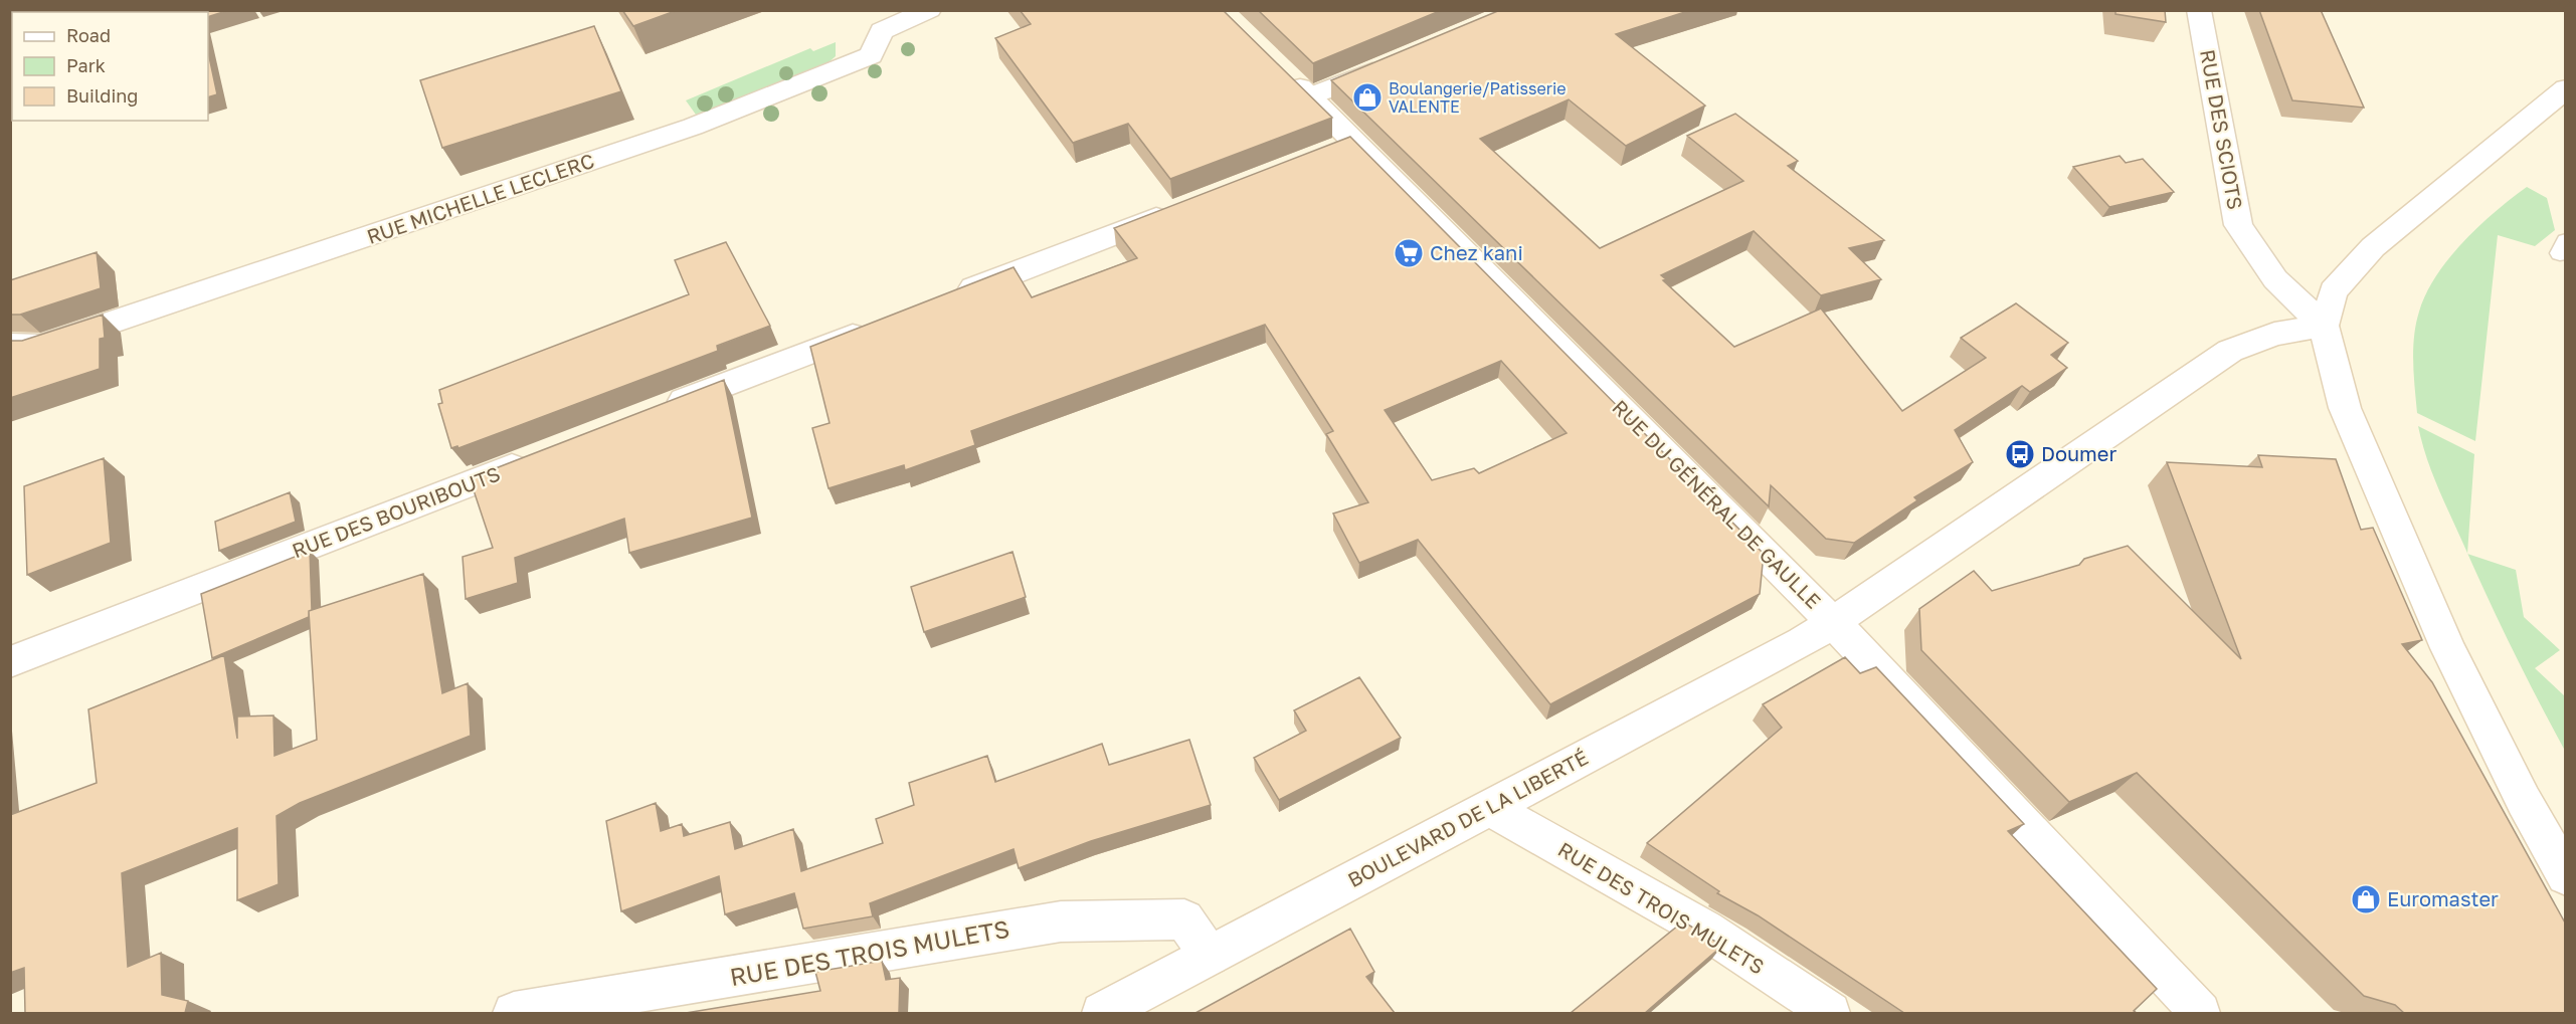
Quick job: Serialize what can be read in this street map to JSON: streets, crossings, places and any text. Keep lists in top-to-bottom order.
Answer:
{
  "streets": {
    "street": [
      "RUE DES SCIOTS",
      "RUE MICHELLE LECLERC",
      "RUE DU GÉNÉRAL DE GAULLE",
      "RUE DES BOURIBOUTS",
      "BOULEVARD DE LA LIBERTÉ",
      "RUE DES TROIS MULETS"
    ]
  },
  "crossings": [
    ["RUE DES SCIOTS", "BOULEVARD DE LA LIBERTÉ"],
    ["RUE DU GÉNÉRAL DE GAULLE", "BOULEVARD DE LA LIBERTÉ"],
    ["BOULEVARD DE LA LIBERTÉ", "RUE DES TROIS MULETS"]
  ],
  "places": {
    "shop": ["Boulangerie/Patisserie VALENTE", "Euromaster"],
    "supermarket": ["Chez kani"],
    "bus stop": ["Doumer"]
  },
  "legend": ["Road", "Park", "Building"]
}
